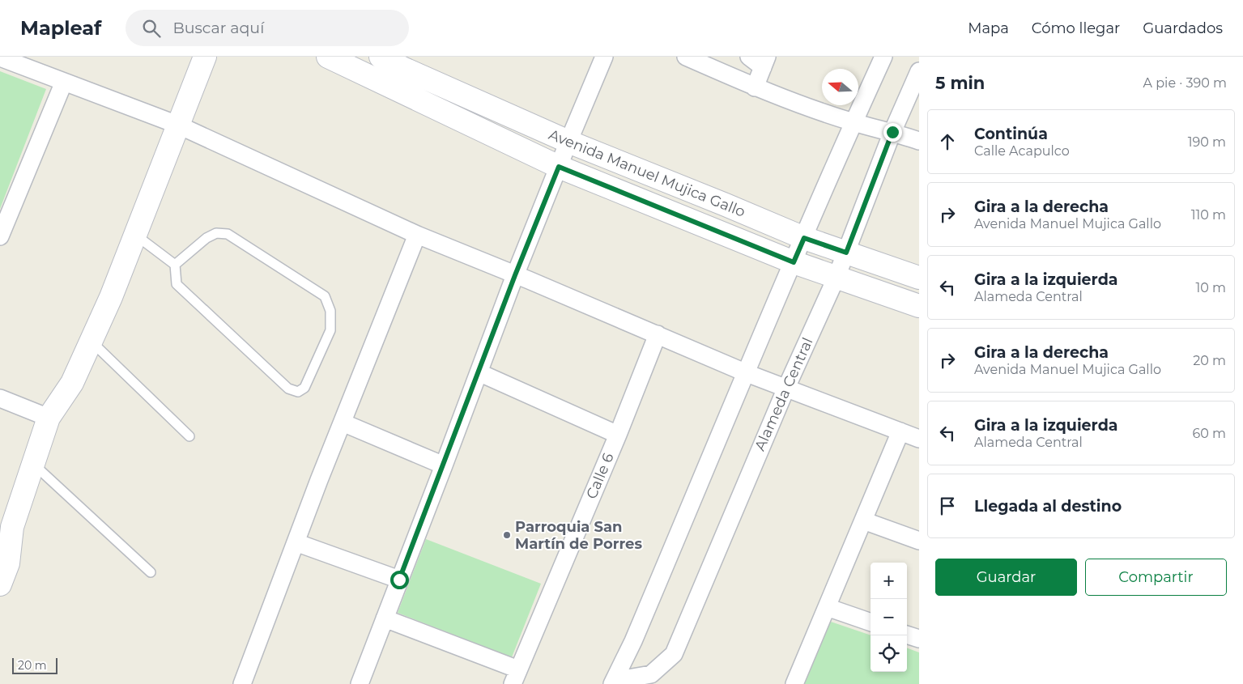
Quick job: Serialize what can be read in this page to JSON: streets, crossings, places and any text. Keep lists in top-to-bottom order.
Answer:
{
  "streets": {
    "street": ["Avenida Manuel Mujica Gallo", "Alameda Central", "Calle 6"]
  },
  "crossings": [
    ["Avenida Manuel Mujica Gallo", "Alameda Central"]
  ],
  "places": ["Parroquia San Martín de Porres"],
  "scale_bar": "20 m",
  "north": "left",
  "page": {
    "header": "Mapleaf",
    "search": "Buscar aquí",
    "nav": ["Mapa", "Cómo llegar", "Guardados"],
    "heading": ["5 min", "A pie · 390 m"],
    "list": [
      ["Continúa", "Calle Acapulco", "190 m"],
      ["Gira a la derecha", "Avenida Manuel Mujica Gallo", "110 m"],
      ["Gira a la izquierda", "Alameda Central", "10 m"],
      ["Gira a la derecha", "Avenida Manuel Mujica Gallo", "20 m"],
      ["Gira a la izquierda", "Alameda Central", "60 m"],
      "Llegada al destino"
    ],
    "buttons": ["Guardar", "Compartir"],
    "map_buttons": ["+", "−"],
    "scale": "20 m"
  }
}
